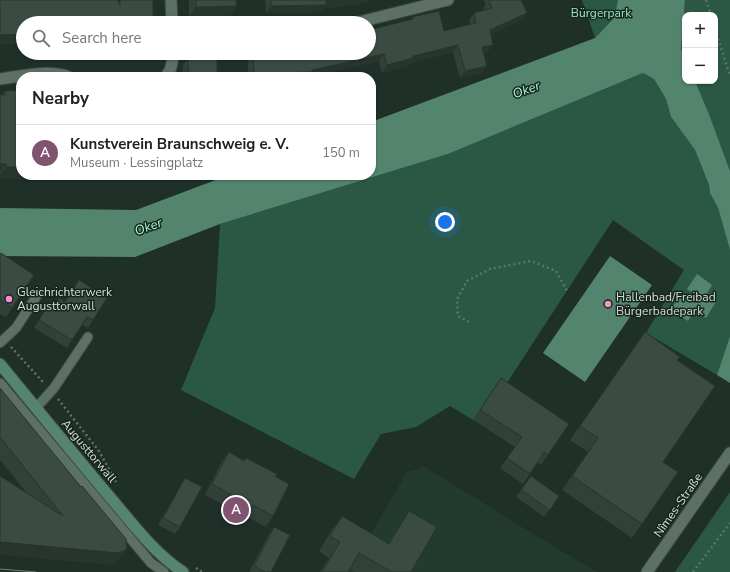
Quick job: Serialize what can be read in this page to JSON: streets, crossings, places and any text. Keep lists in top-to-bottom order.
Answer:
{
  "streets": {
    "main road": ["Augusttorwall"],
    "street": ["Nîmes-Straße"]
  },
  "water": ["Oker"],
  "parks": ["Bürgerpark"],
  "places": ["Gleichrichterwerk Augusttorwall", "Hallenbad/Freibad Bürgerbadepark"],
  "page": {
    "map_buttons": ["+", "−"],
    "search": "Search here",
    "heading": "Nearby",
    "list": [
      {
        "mark": "A",
        "name": "Kunstverein Braunschweig e. V.",
        "note": "Museum · Lessingplatz",
        "value": "150 m"
      }
    ],
    "pins": "A"
  }
}
